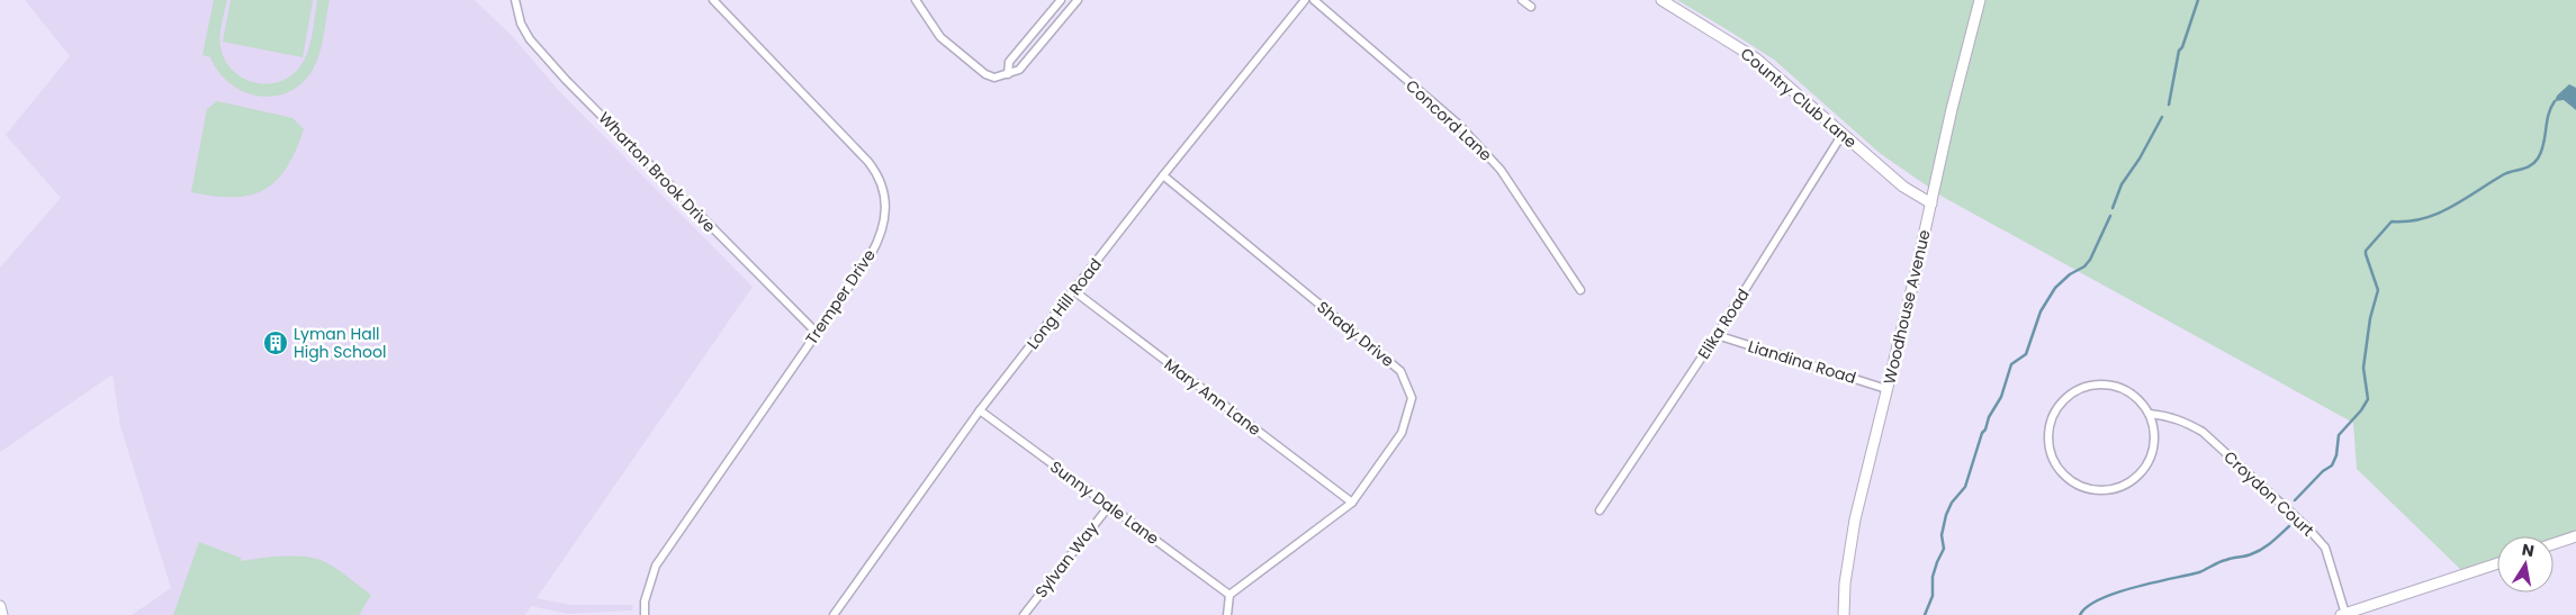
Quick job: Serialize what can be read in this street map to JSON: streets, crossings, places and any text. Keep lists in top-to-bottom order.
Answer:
{
  "streets": {
    "main road": ["Country Club Lane", "Woodhouse Avenue"],
    "street": [
      "Concord Lane",
      "Wharton Brook Drive",
      "Tremper Drive",
      "Long Hill Road",
      "Elika Road",
      "Shady Drive",
      "Liandina Road",
      "Mary Ann Lane",
      "Croydon Court",
      "Sunny Dale Lane",
      "Sylvan Way"
    ]
  },
  "crossings": [
    ["Country Club Lane", "Woodhouse Avenue"],
    ["Country Club Lane", "Elika Road"],
    ["Wharton Brook Drive", "Tremper Drive"],
    ["Long Hill Road", "Shady Drive"],
    ["Long Hill Road", "Mary Ann Lane"],
    ["Long Hill Road", "Sunny Dale Lane"],
    ["Woodhouse Avenue", "Liandina Road"],
    ["Elika Road", "Liandina Road"],
    ["Shady Drive", "Mary Ann Lane"],
    ["Shady Drive", "Sunny Dale Lane"],
    ["Sunny Dale Lane", "Sylvan Way"]
  ],
  "places": {
    "building": ["Lyman Hall High School"]
  },
  "north": "top"
}
